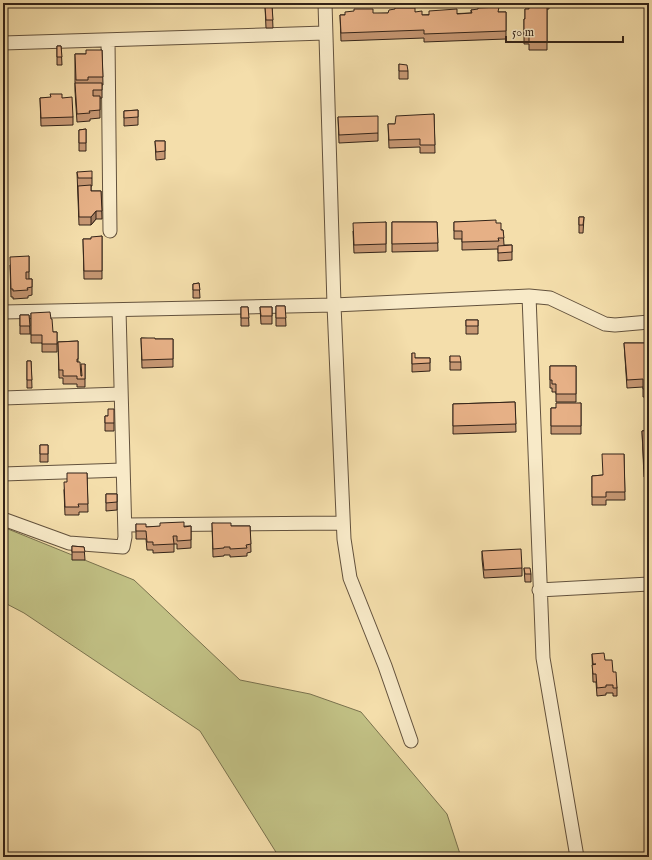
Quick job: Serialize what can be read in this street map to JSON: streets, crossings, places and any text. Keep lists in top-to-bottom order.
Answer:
{
  "scale_bar": "50 m"
}
